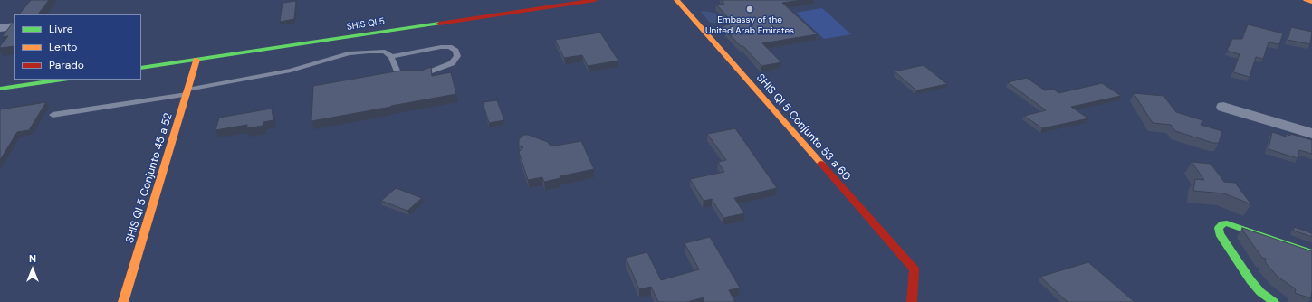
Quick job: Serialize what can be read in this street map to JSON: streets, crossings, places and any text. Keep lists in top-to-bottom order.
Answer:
{
  "streets": {
    "street": ["SHIS QI 5", "SHIS QI 5 Conjunto 53 a 60", "SHIS QI 5 Conjunto 45 a 52"]
  },
  "crossings": [
    ["SHIS QI 5", "SHIS QI 5 Conjunto 45 a 52"]
  ],
  "places": ["Embassy of the United Arab Emirates"],
  "legend": ["Livre", "Lento", "Parado"],
  "north": "top"
}
